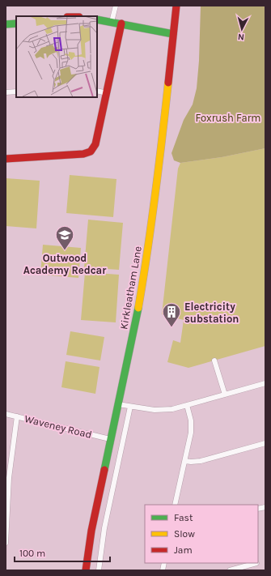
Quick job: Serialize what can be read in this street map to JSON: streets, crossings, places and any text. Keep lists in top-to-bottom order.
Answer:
{
  "streets": {
    "main road": ["Kirkleatham Lane"],
    "street": ["Waveney Road"]
  },
  "crossings": [
    ["Kirkleatham Lane", "Waveney Road"]
  ],
  "parks": ["Foxrush Farm"],
  "places": {
    "school or university": ["Outwood Academy Redcar"],
    "building": ["Electricity substation"]
  },
  "legend": ["Fast", "Slow", "Jam"],
  "scale_bar": "100 m",
  "north": "bottom"
}
